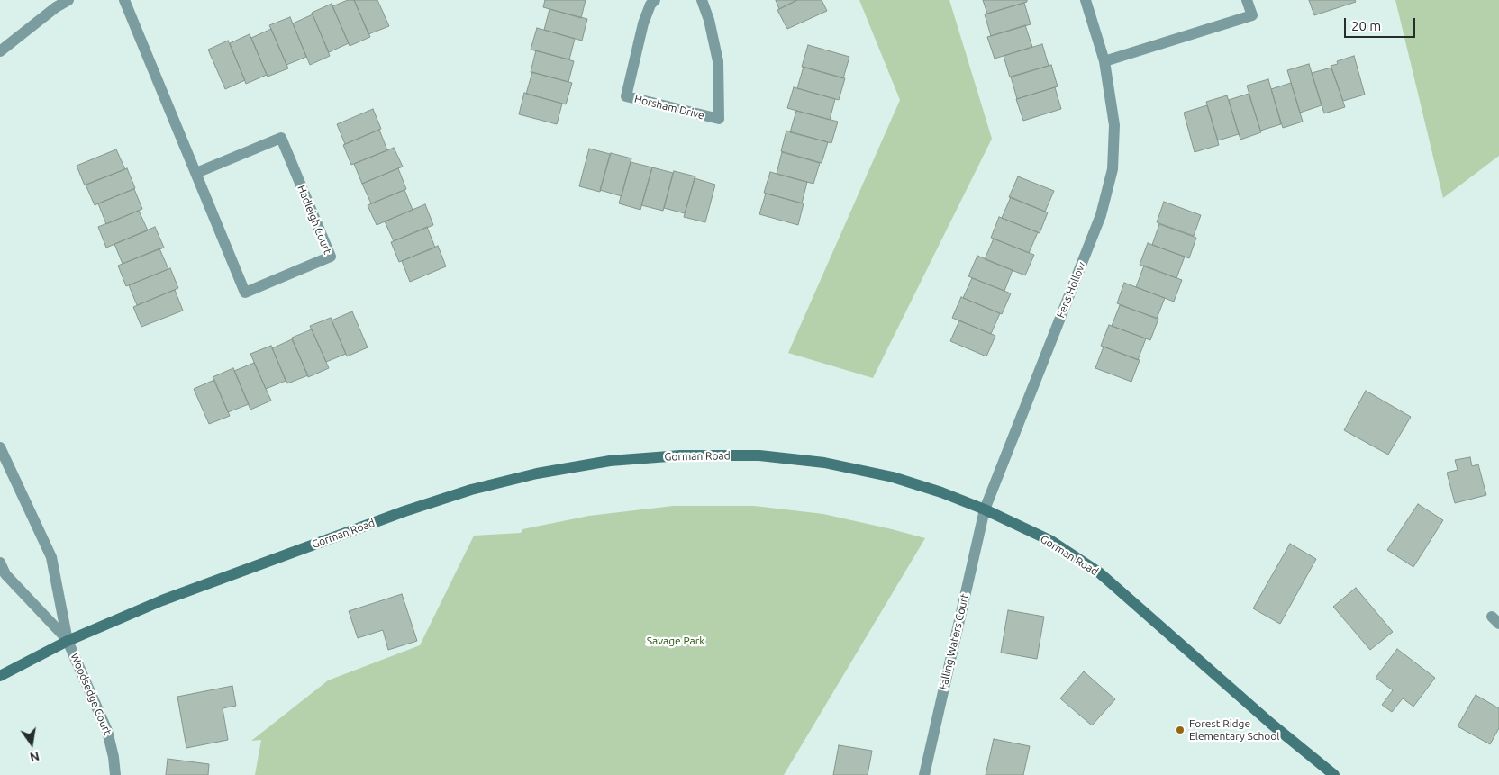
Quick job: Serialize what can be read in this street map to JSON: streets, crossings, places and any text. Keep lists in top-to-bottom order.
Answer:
{
  "streets": {
    "street": [
      "Horsham Drive",
      "Hadleigh Court",
      "Fens Hollow",
      "Gorman Road",
      "Falling Waters Court",
      "Woodsedge Court"
    ]
  },
  "crossings": [
    ["Fens Hollow", "Gorman Road"],
    ["Fens Hollow", "Falling Waters Court"],
    ["Gorman Road", "Falling Waters Court"],
    ["Gorman Road", "Woodsedge Court"]
  ],
  "parks": ["Savage Park"],
  "places": ["Forest Ridge Elementary School"],
  "scale_bar": "20 m",
  "north": "bottom"
}
